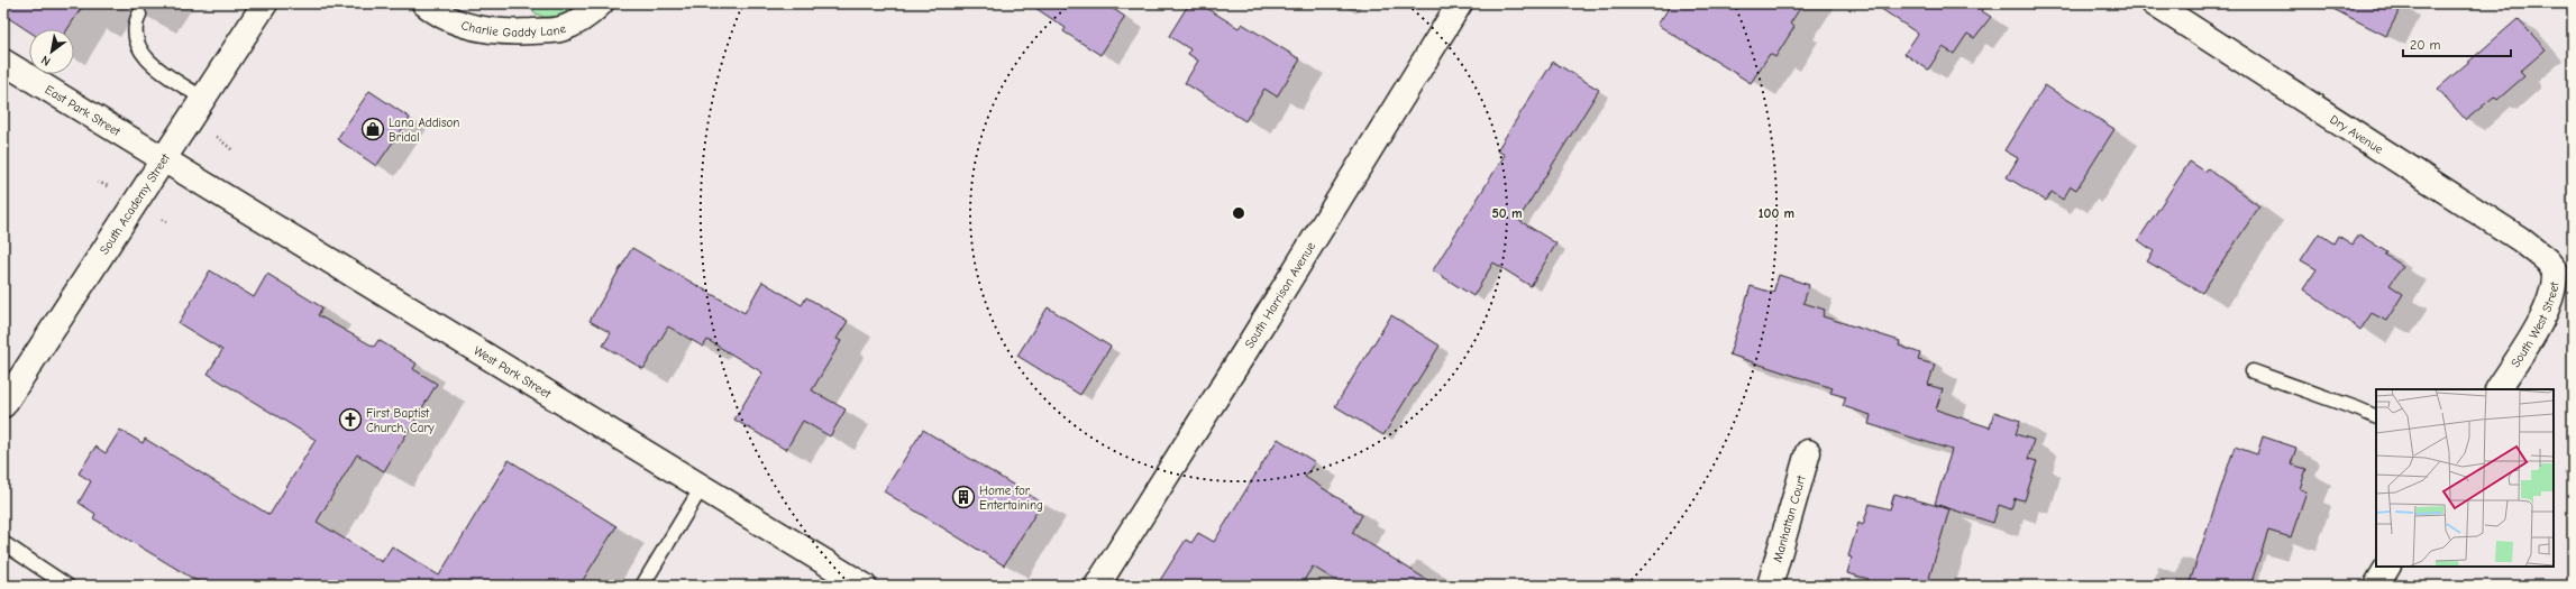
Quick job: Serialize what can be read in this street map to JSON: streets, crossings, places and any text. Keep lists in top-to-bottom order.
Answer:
{
  "streets": {
    "street": [
      "Charlie Gaddy Lane",
      "East Park Street",
      "Dry Avenue",
      "South Academy Street",
      "South Harrison Avenue",
      "South West Street",
      "West Park Street",
      "Manhattan Court"
    ]
  },
  "crossings": [
    ["East Park Street", "South Academy Street"],
    ["East Park Street", "West Park Street"],
    ["Dry Avenue", "South West Street"],
    ["South Academy Street", "West Park Street"]
  ],
  "places": {
    "shop": ["Lana Addison Bridal"],
    "church": ["First Baptist Church, Cary"],
    "building": ["Home for Entertaining"]
  },
  "scale_bar": "20 m",
  "north": "bottom left",
  "rings": ["50 m", "100 m"]
}
